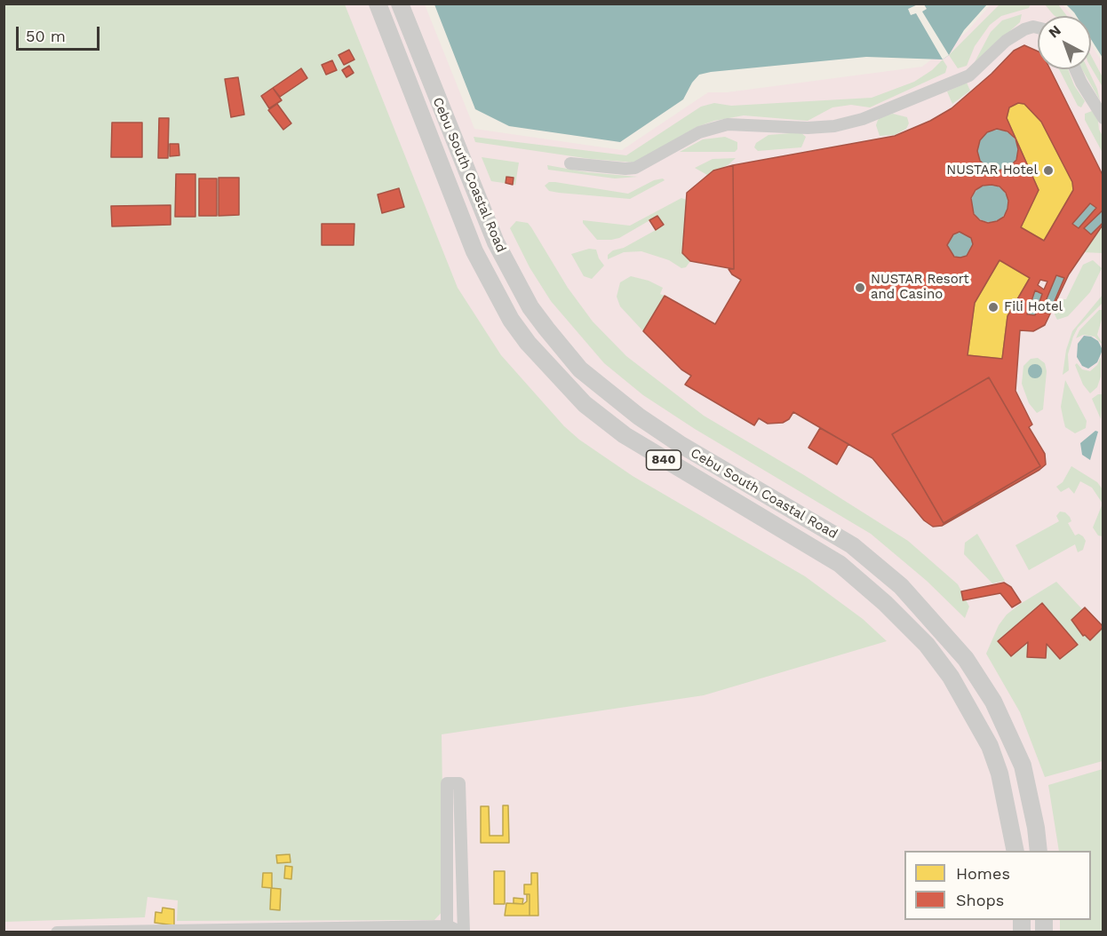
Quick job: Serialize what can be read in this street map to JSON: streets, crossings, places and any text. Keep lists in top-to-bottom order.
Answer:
{
  "streets": {
    "highway": ["Cebu South Coastal Road", "840"]
  },
  "places": ["NUSTAR Hotel", "NUSTAR Resort and Casino", "Fili Hotel"],
  "legend": ["Homes", "Shops"],
  "scale_bar": "50 m",
  "north": "top left"
}
